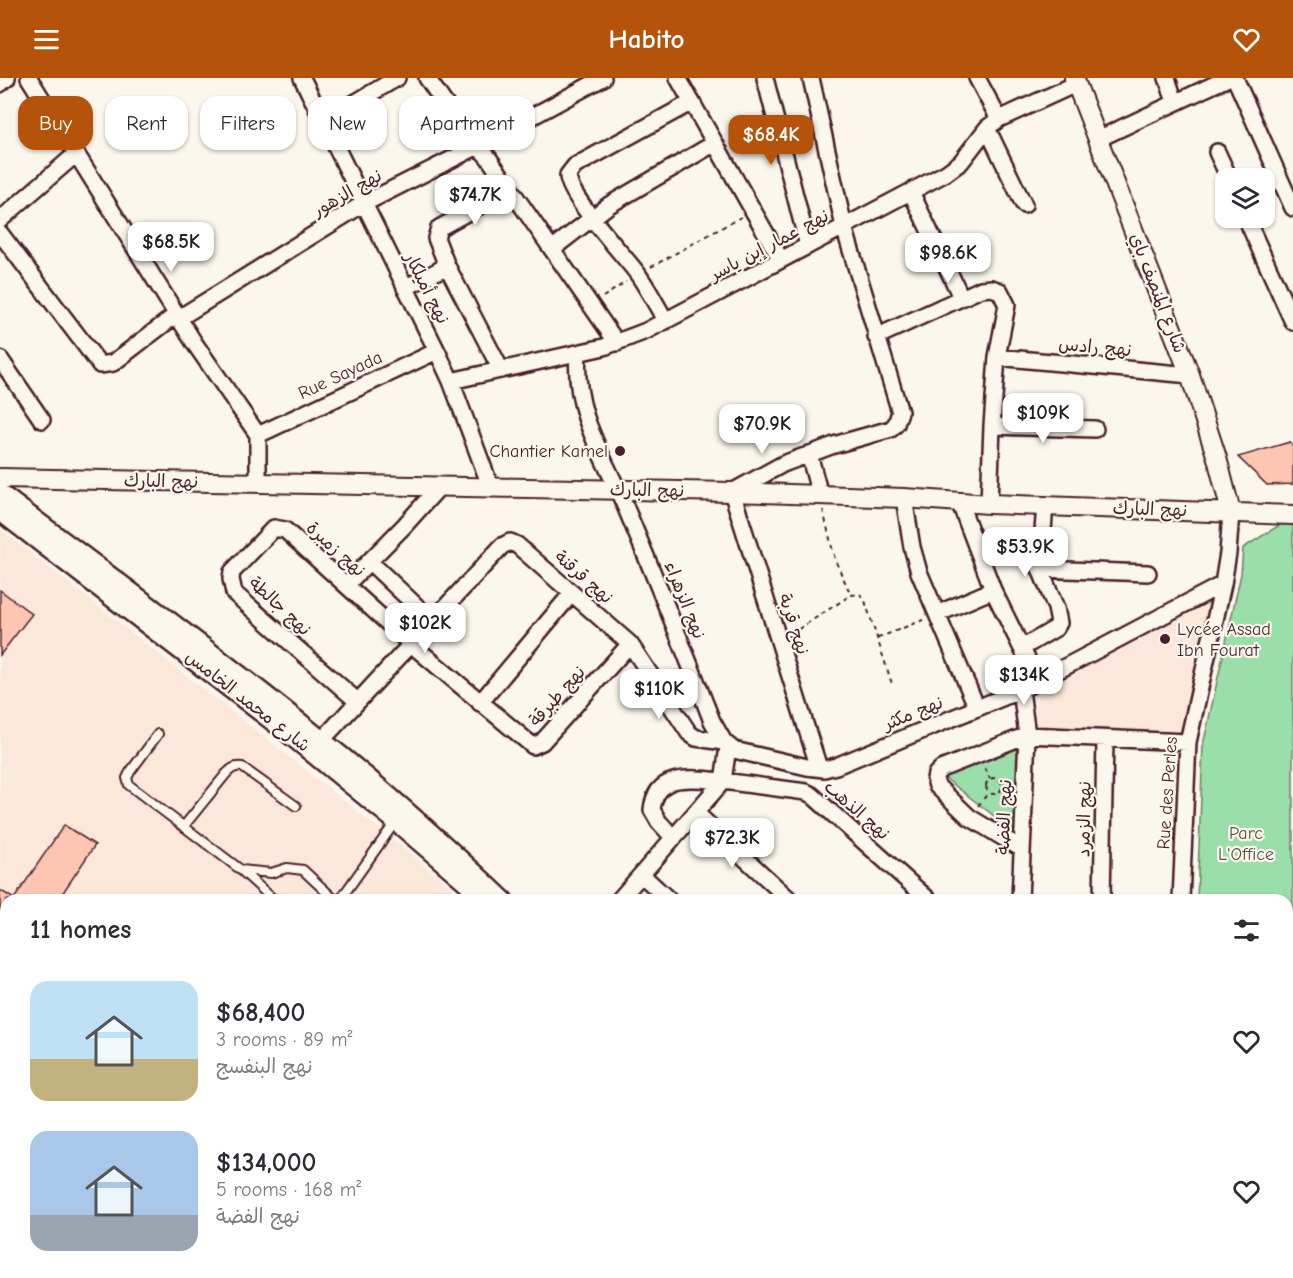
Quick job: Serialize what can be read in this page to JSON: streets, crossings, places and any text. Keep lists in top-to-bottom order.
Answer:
{
  "streets": {
    "main road": ["شارع محمد الخامس"],
    "street": [
      "نهج الزهور",
      "نهج عمار إبن ياسر",
      "نهج أميلكار",
      "شارع المنصف باي",
      "نهج رادس",
      "Rue Sayada",
      "نهج البارك",
      "نهج زمبرة",
      "نهج قرقنة",
      "نهج الزهراء",
      "نهج جالطة",
      "نهج قربة",
      "نهج طبرقة",
      "نهج مكثر",
      "Rue des Perles",
      "نهج الذهب",
      "نهج الفضة",
      "نهج الزمرد"
    ]
  },
  "crossings": [
    ["نهج الزهور", "نهج أميلكار"],
    ["نهج عمار إبن ياسر", "نهج أميلكار"],
    ["نهج عمار إبن ياسر", "شارع المنصف باي"],
    ["نهج عمار إبن ياسر", "نهج الزهراء"],
    ["نهج أميلكار", "Rue Sayada"],
    ["نهج أميلكار", "نهج البارك"],
    ["شارع المنصف باي", "نهج رادس"],
    ["شارع المنصف باي", "نهج البارك"],
    ["شارع المنصف باي", "Rue des Perles"],
    ["نهج البارك", "نهج الزهراء"],
    ["نهج البارك", "نهج قربة"],
    ["نهج البارك", "Rue des Perles"],
    ["نهج زمبرة", "نهج جالطة"],
    ["نهج زمبرة", "نهج طبرقة"],
    ["نهج قرقنة", "نهج الزهراء"],
    ["نهج قرقنة", "نهج طبرقة"],
    ["نهج قربة", "نهج مكثر"],
    ["نهج قربة", "نهج الذهب"],
    ["نهج مكثر", "Rue des Perles"],
    ["نهج مكثر", "نهج الفضة"]
  ],
  "parks": ["Parc L'Office"],
  "places": ["Chantier Kamel", "Lycée Assad Ibn Fourat"],
  "page": {
    "header": "Habito",
    "chip": [
      "Buy",
      "Rent",
      "Filters",
      "New",
      "Apartment"
    ],
    "price": [
      "$68.4K",
      "$74.7K",
      "$68.5K",
      "$98.6K",
      "$109K",
      "$70.9K",
      "$53.9K",
      "$102K",
      "$134K",
      "$110K",
      "$72.3K"
    ],
    "heading": "11 homes",
    "list": [
      {
        "name": "$68,400",
        "note": "3 rooms · 89 m² · نهج البنفسج"
      },
      {
        "name": "$134,000",
        "note": "5 rooms · 168 m² · نهج الفضة"
      }
    ]
  }
}
